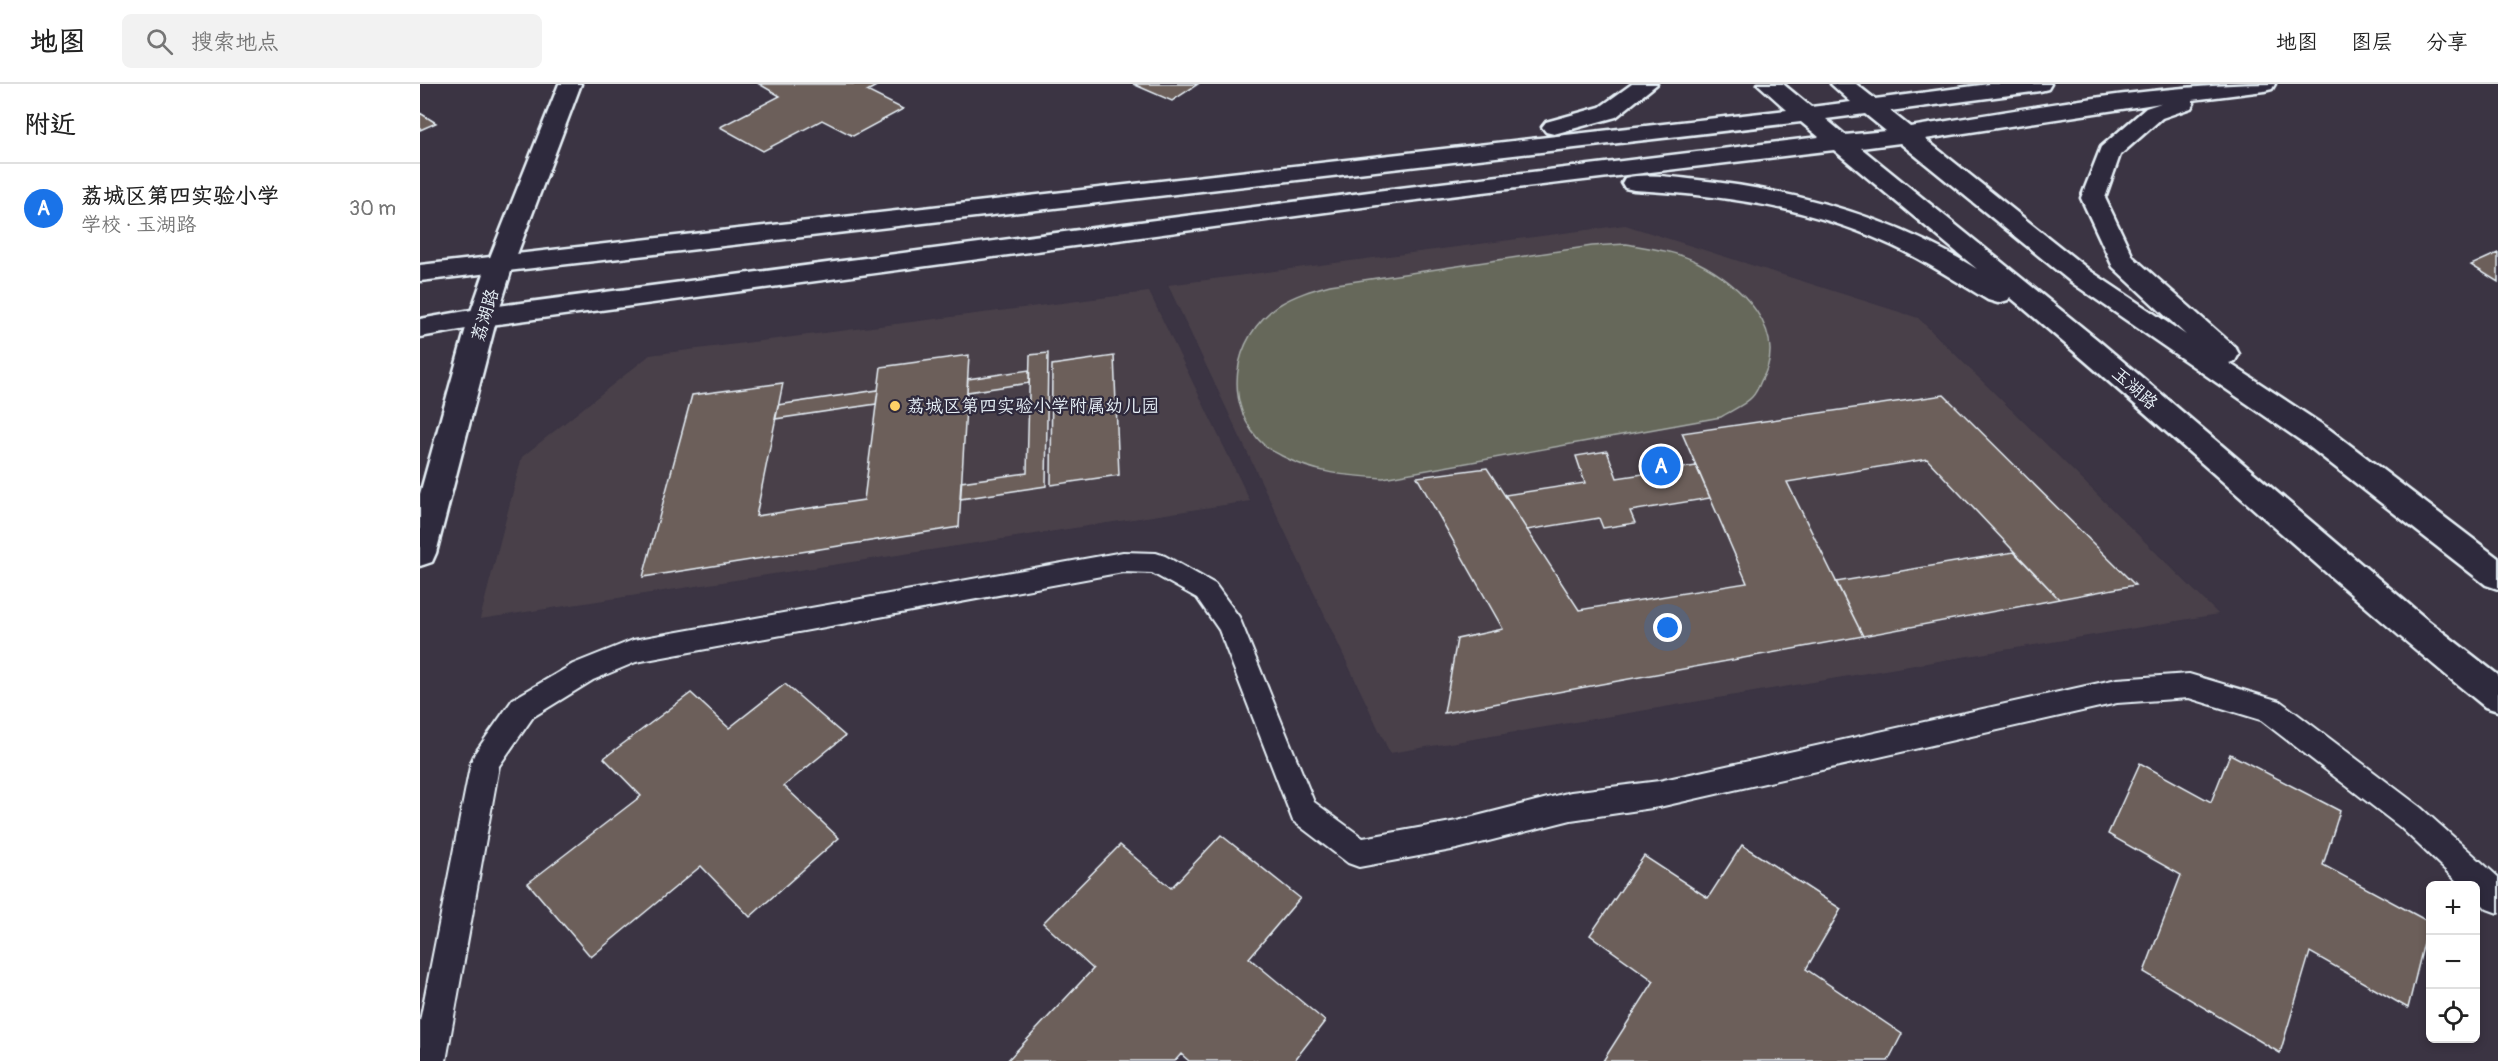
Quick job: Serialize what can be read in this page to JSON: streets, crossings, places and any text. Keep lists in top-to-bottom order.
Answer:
{
  "streets": {
    "main road": ["荔湖路", "玉湖路"]
  },
  "places": ["荔城区第四实验小学附属幼儿园"],
  "page": {
    "header": "地图",
    "search": "搜索地点",
    "nav": ["地图", "图层", "分享"],
    "heading": "附近",
    "list": [
      {
        "mark": "A",
        "name": "荔城区第四实验小学",
        "note": "学校 · 玉湖路",
        "value": "30 m"
      }
    ],
    "pins": "A",
    "map_buttons": ["+", "−"]
  }
}
